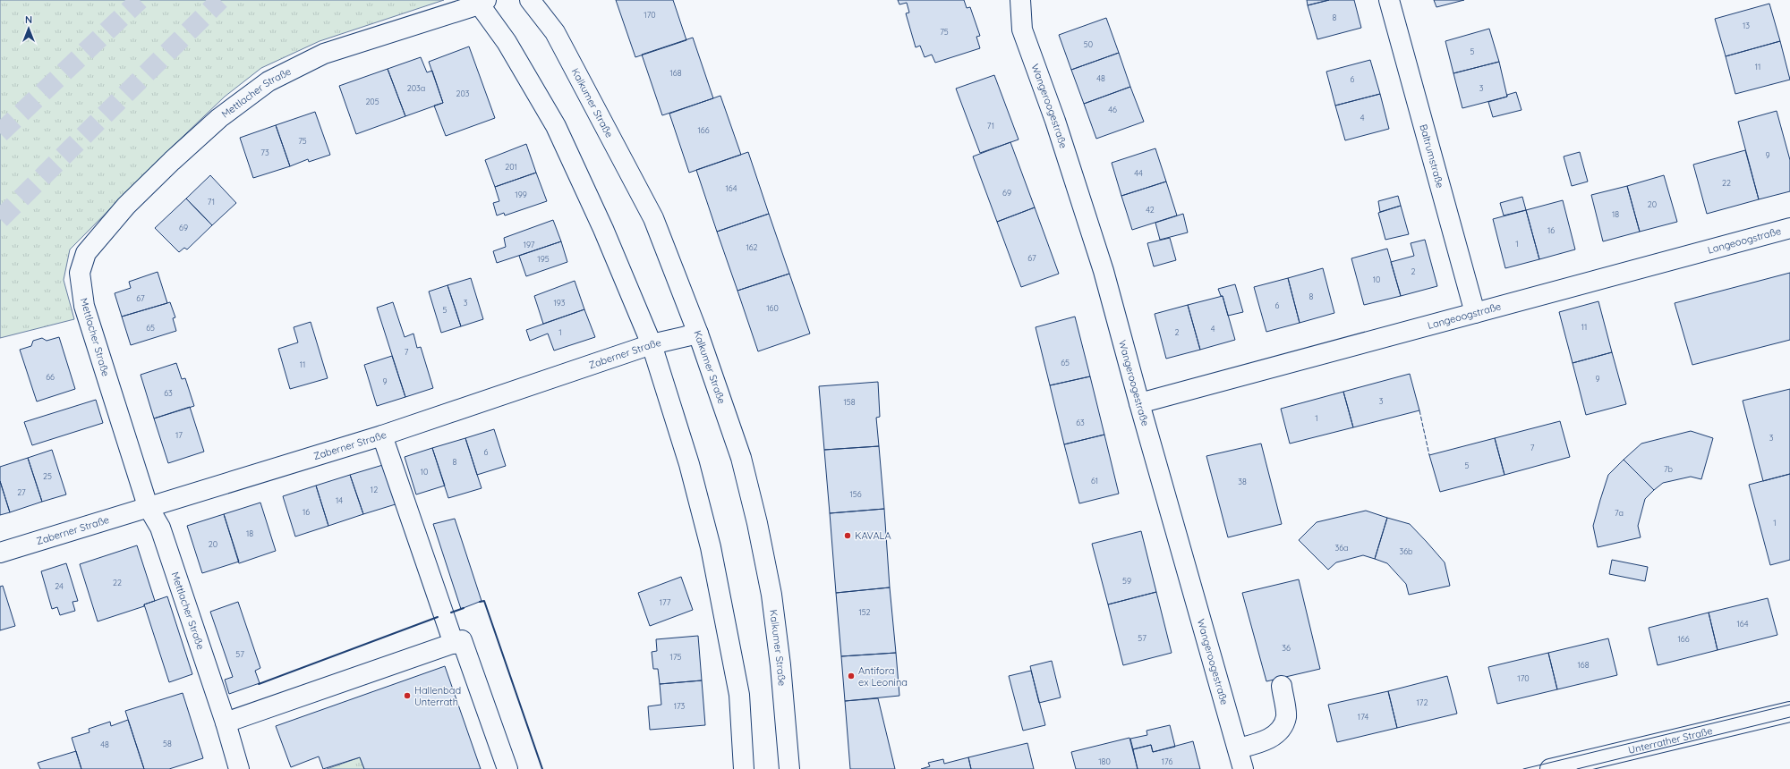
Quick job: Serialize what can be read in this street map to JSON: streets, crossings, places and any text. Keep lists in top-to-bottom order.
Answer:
{
  "streets": {
    "street": [
      "Mettlacher Straße",
      "Kalkumer Straße",
      "Wangeroogestraße",
      "Baltrumstraße",
      "Langeoogstraße",
      "Zaberner Straße",
      "Unterrather Straße"
    ]
  },
  "crossings": [
    ["Mettlacher Straße", "Zaberner Straße"],
    ["Kalkumer Straße", "Zaberner Straße"],
    ["Wangeroogestraße", "Langeoogstraße"],
    ["Baltrumstraße", "Langeoogstraße"]
  ],
  "places": ["KAVALA", "Antifora ex Leonina", "Hallenbad Unterrath"],
  "house_numbers": [
    "170",
    "8",
    "13",
    "75",
    "50",
    "5",
    "11",
    "168",
    "48",
    "6",
    "203a",
    "3",
    "203",
    "205",
    "46",
    "4",
    "71",
    "166",
    "75",
    "73",
    "9",
    "201",
    "44",
    "22",
    "164",
    "69",
    "199",
    "71",
    "20",
    "42",
    "18",
    "69",
    "16",
    "1",
    "197",
    "162",
    "67",
    "195",
    "2",
    "10",
    "8",
    "67",
    "3",
    "193",
    "6",
    "160",
    "5",
    "11",
    "65",
    "4",
    "1",
    "2",
    "7",
    "65",
    "11",
    "66",
    "9",
    "9",
    "63",
    "3",
    "158",
    "1",
    "63",
    "17",
    "3",
    "7",
    "6",
    "8",
    "5",
    "7b",
    "10",
    "25",
    "61",
    "38",
    "12",
    "27",
    "156",
    "14",
    "16",
    "7a",
    "1",
    "18",
    "20",
    "36a",
    "36b",
    "59",
    "22",
    "24",
    "177",
    "152",
    "164",
    "57",
    "166",
    "36",
    "57",
    "175",
    "168",
    "170",
    "172",
    "173",
    "174",
    "58",
    "48",
    "180",
    "176"
  ],
  "north": "top"
}
